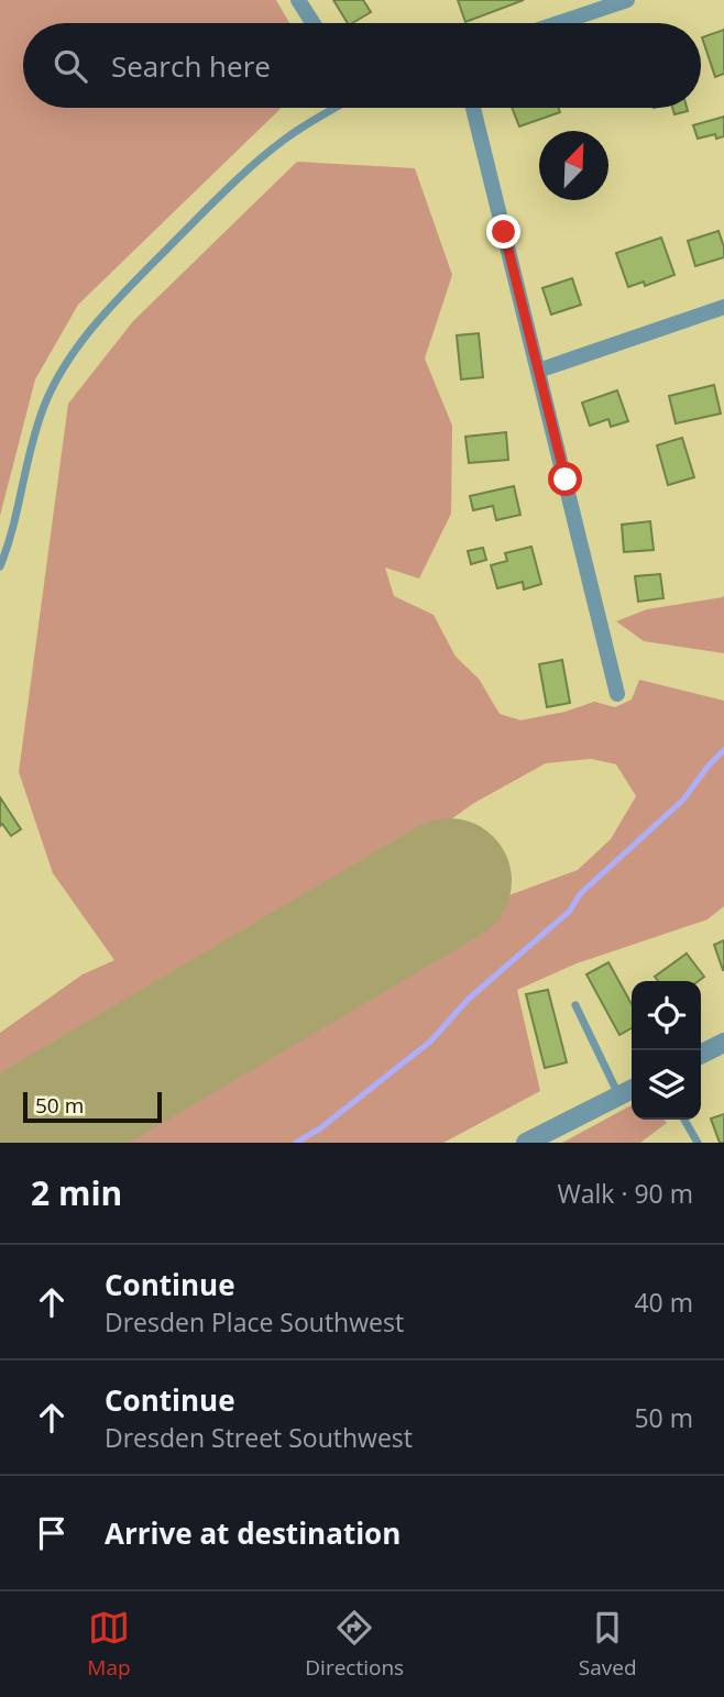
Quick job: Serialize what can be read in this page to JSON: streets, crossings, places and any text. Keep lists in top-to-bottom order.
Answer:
{
  "scale_bar": "50 m",
  "north": "top right",
  "page": {
    "search": "Search here",
    "scale": "50 m",
    "heading": ["2 min", "Walk · 90 m"],
    "list": [
      ["Continue", "Dresden Place Southwest", "40 m"],
      ["Continue", "Dresden Street Southwest", "50 m"],
      "Arrive at destination"
    ],
    "nav": ["Map", "Directions", "Saved"]
  }
}
